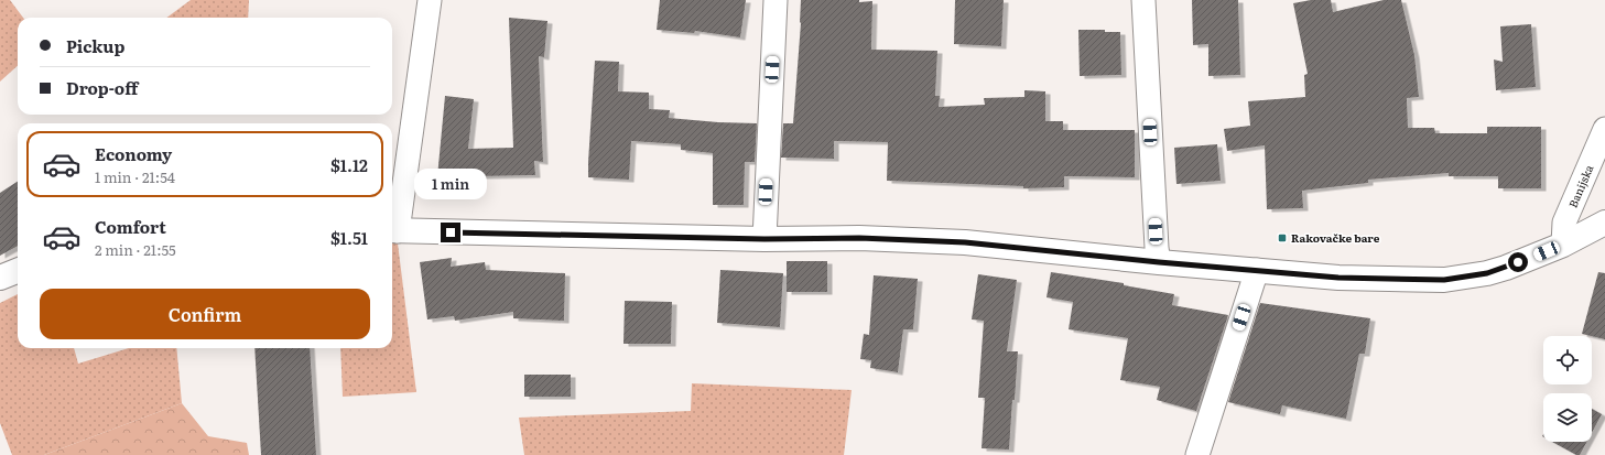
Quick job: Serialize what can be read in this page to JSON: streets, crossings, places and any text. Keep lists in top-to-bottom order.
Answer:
{
  "streets": {
    "street": ["Banijska"]
  },
  "places": {
    "transit": ["Rakovačke bare"]
  },
  "page": {
    "banner": ["Pickup", "Drop-off"],
    "list": [
      {
        "name": "Economy",
        "note": "1 min · 21:54",
        "value": "$1.12"
      },
      {
        "name": "Comfort",
        "note": "2 min · 21:55",
        "value": "$1.51"
      }
    ],
    "bubble": "1 min",
    "buttons": "Confirm"
  }
}
